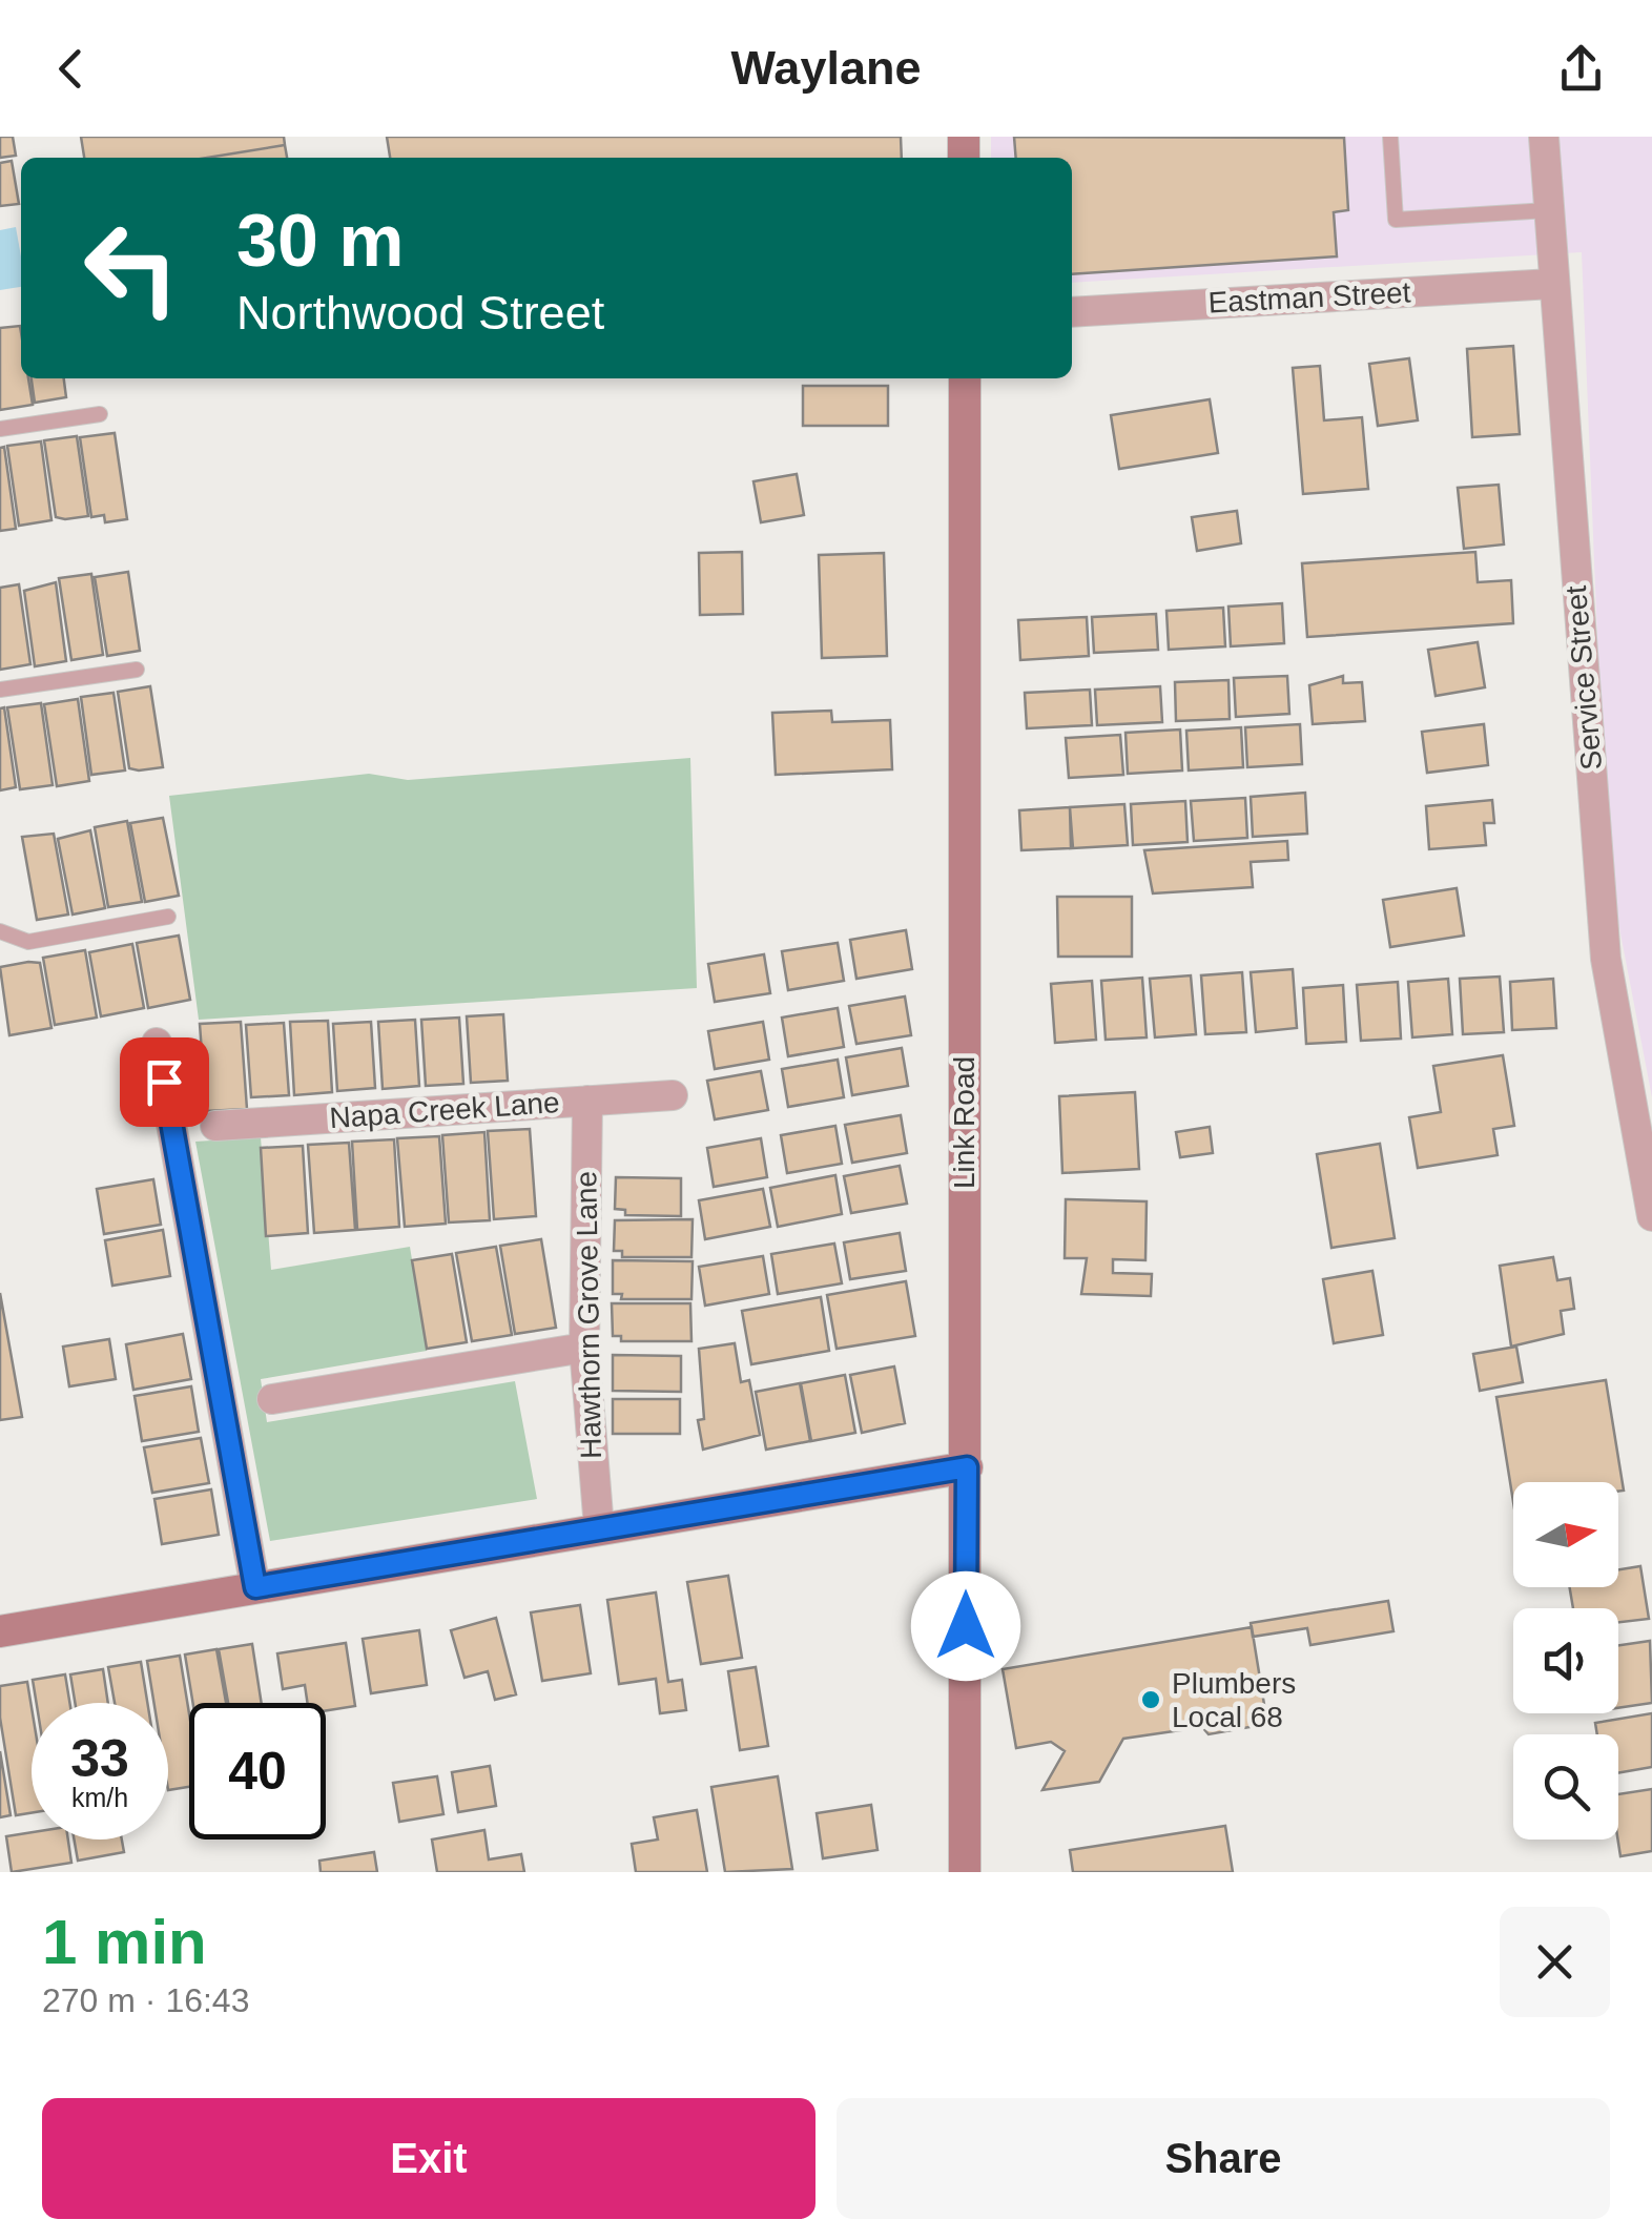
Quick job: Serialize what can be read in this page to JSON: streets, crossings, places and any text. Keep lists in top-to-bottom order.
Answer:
{
  "streets": {
    "street": [
      "Eastman Street",
      "Service Street",
      "Napa Creek Lane",
      "Link Road",
      "Hawthorn Grove Lane"
    ]
  },
  "crossings": [
    ["Eastman Street", "Service Street"],
    ["Napa Creek Lane", "Hawthorn Grove Lane"]
  ],
  "places": ["Plumbers Local 68"],
  "north": "right",
  "page": {
    "header": "Waylane",
    "turn": ["30 m", "Northwood Street"],
    "speed": "33 km/h",
    "limit": "40",
    "heading": ["1 min", "270 m · 16:43"],
    "buttons": ["Exit", "Share"]
  }
}
